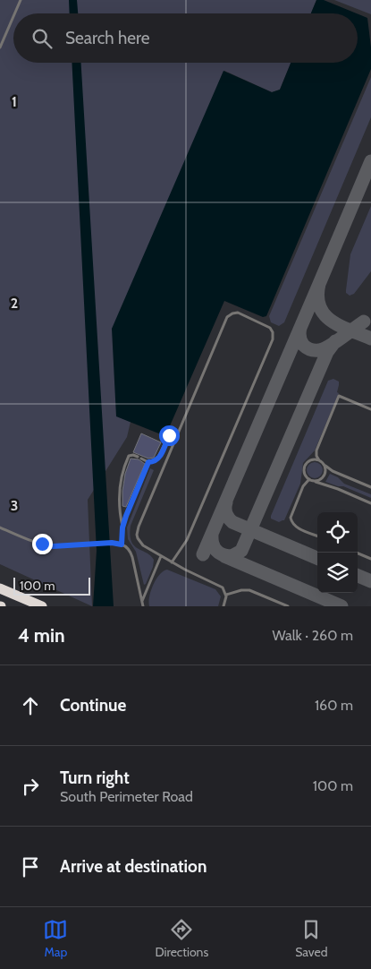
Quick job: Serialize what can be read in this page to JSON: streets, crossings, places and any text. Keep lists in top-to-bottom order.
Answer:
{
  "scale_bar": "100 m",
  "page": {
    "search": "Search here",
    "scale": "100 m",
    "heading": ["4 min", "Walk · 260 m"],
    "list": [
      ["Continue", "160 m"],
      ["Turn right", "South Perimeter Road", "100 m"],
      "Arrive at destination"
    ],
    "nav": ["Map", "Directions", "Saved"]
  },
  "grid": {
    "rows": ["1", "2", "3"]
  }
}
